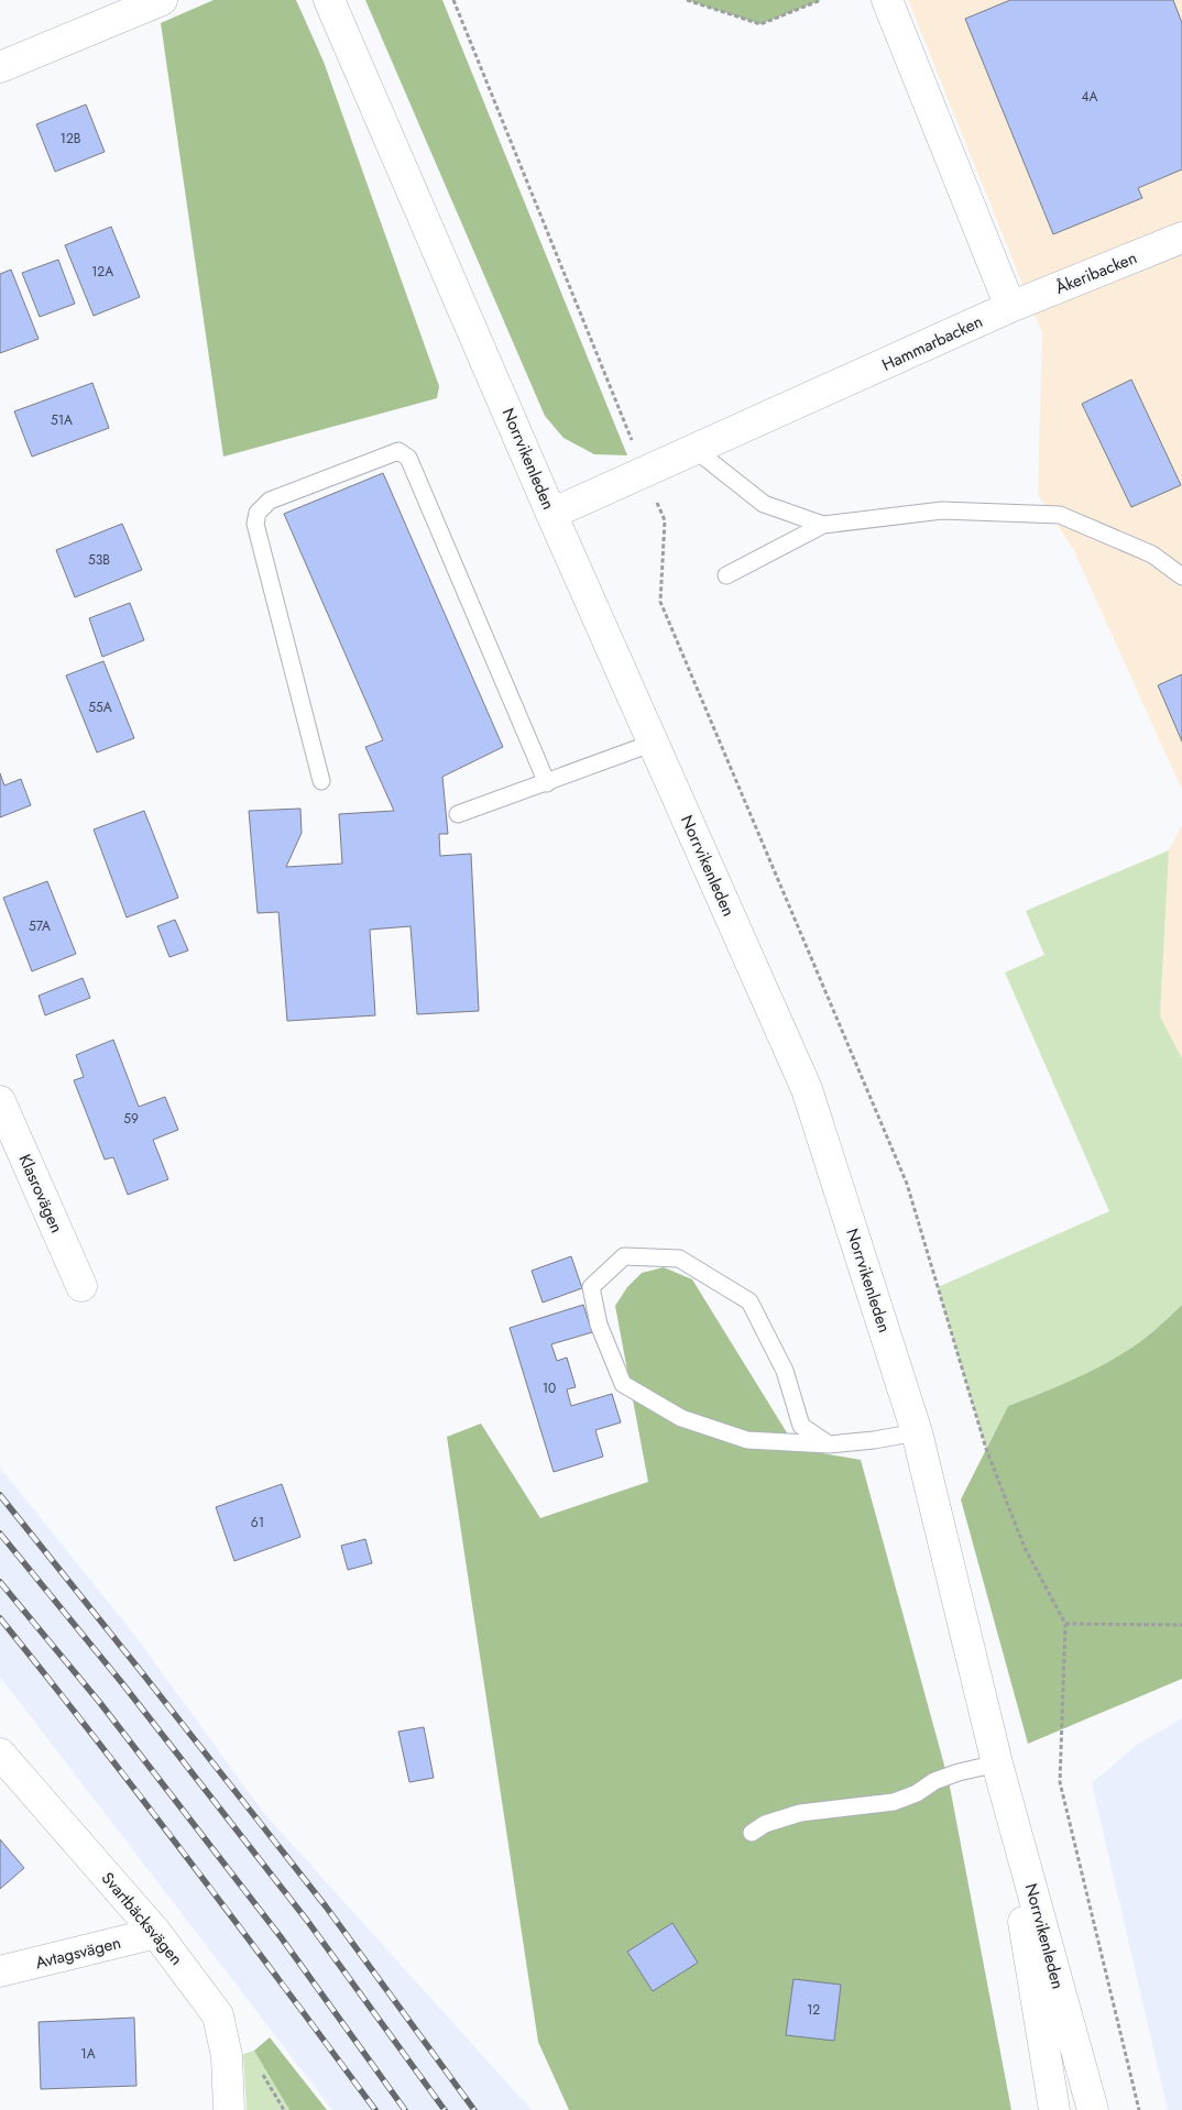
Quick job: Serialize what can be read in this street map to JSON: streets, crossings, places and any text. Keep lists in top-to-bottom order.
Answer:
{
  "streets": {
    "main road": [
      "Åkeribacken",
      "Hammarbacken",
      "Norrvikenleden",
      "Klasrovägen",
      "Svartbäcksvägen",
      "Avtagsvägen"
    ]
  },
  "crossings": [
    ["Åkeribacken", "Hammarbacken"],
    ["Hammarbacken", "Norrvikenleden"],
    ["Svartbäcksvägen", "Avtagsvägen"]
  ],
  "house_numbers": [
    "4A",
    "12B",
    "12A",
    "51A",
    "53B",
    "55A",
    "57A",
    "59",
    "10",
    "61",
    "12",
    "1A"
  ]
}
